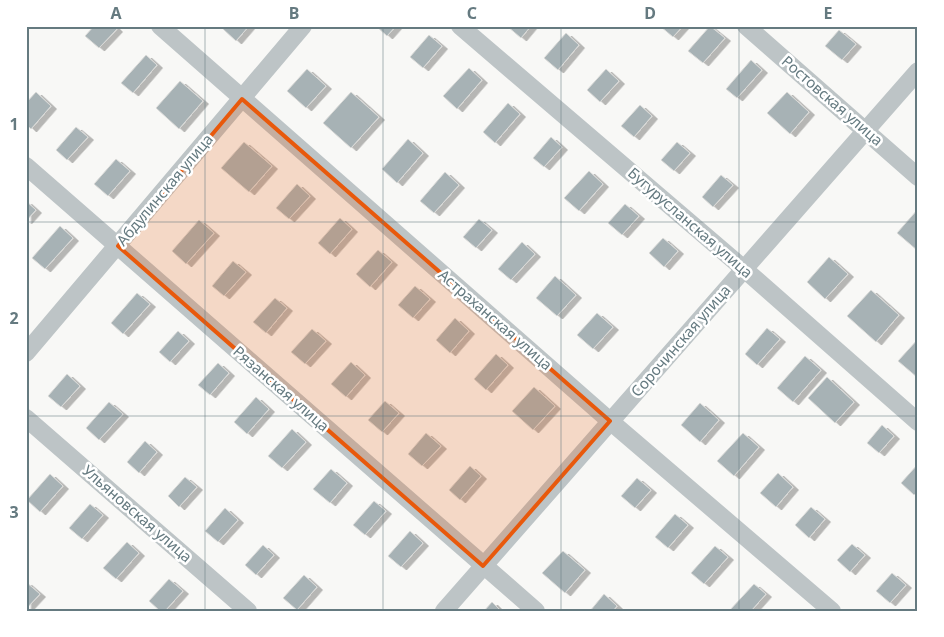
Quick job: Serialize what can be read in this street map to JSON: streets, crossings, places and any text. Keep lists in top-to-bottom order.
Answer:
{
  "streets": {
    "street": [
      "Ростовская улица",
      "Абдулинская улица",
      "Бугурусланская улица",
      "Астраханская улица",
      "Сорочинская улица",
      "Рязанская улица",
      "Ульяновская улица"
    ]
  },
  "crossings": [
    ["Ростовская улица", "Сорочинская улица"],
    ["Абдулинская улица", "Астраханская улица"],
    ["Абдулинская улица", "Рязанская улица"],
    ["Бугурусланская улица", "Сорочинская улица"],
    ["Астраханская улица", "Сорочинская улица"],
    ["Сорочинская улица", "Рязанская улица"]
  ],
  "grid": {
    "columns": [
      "A",
      "B",
      "C",
      "D",
      "E"
    ],
    "rows": ["1", "2", "3"]
  }
}
